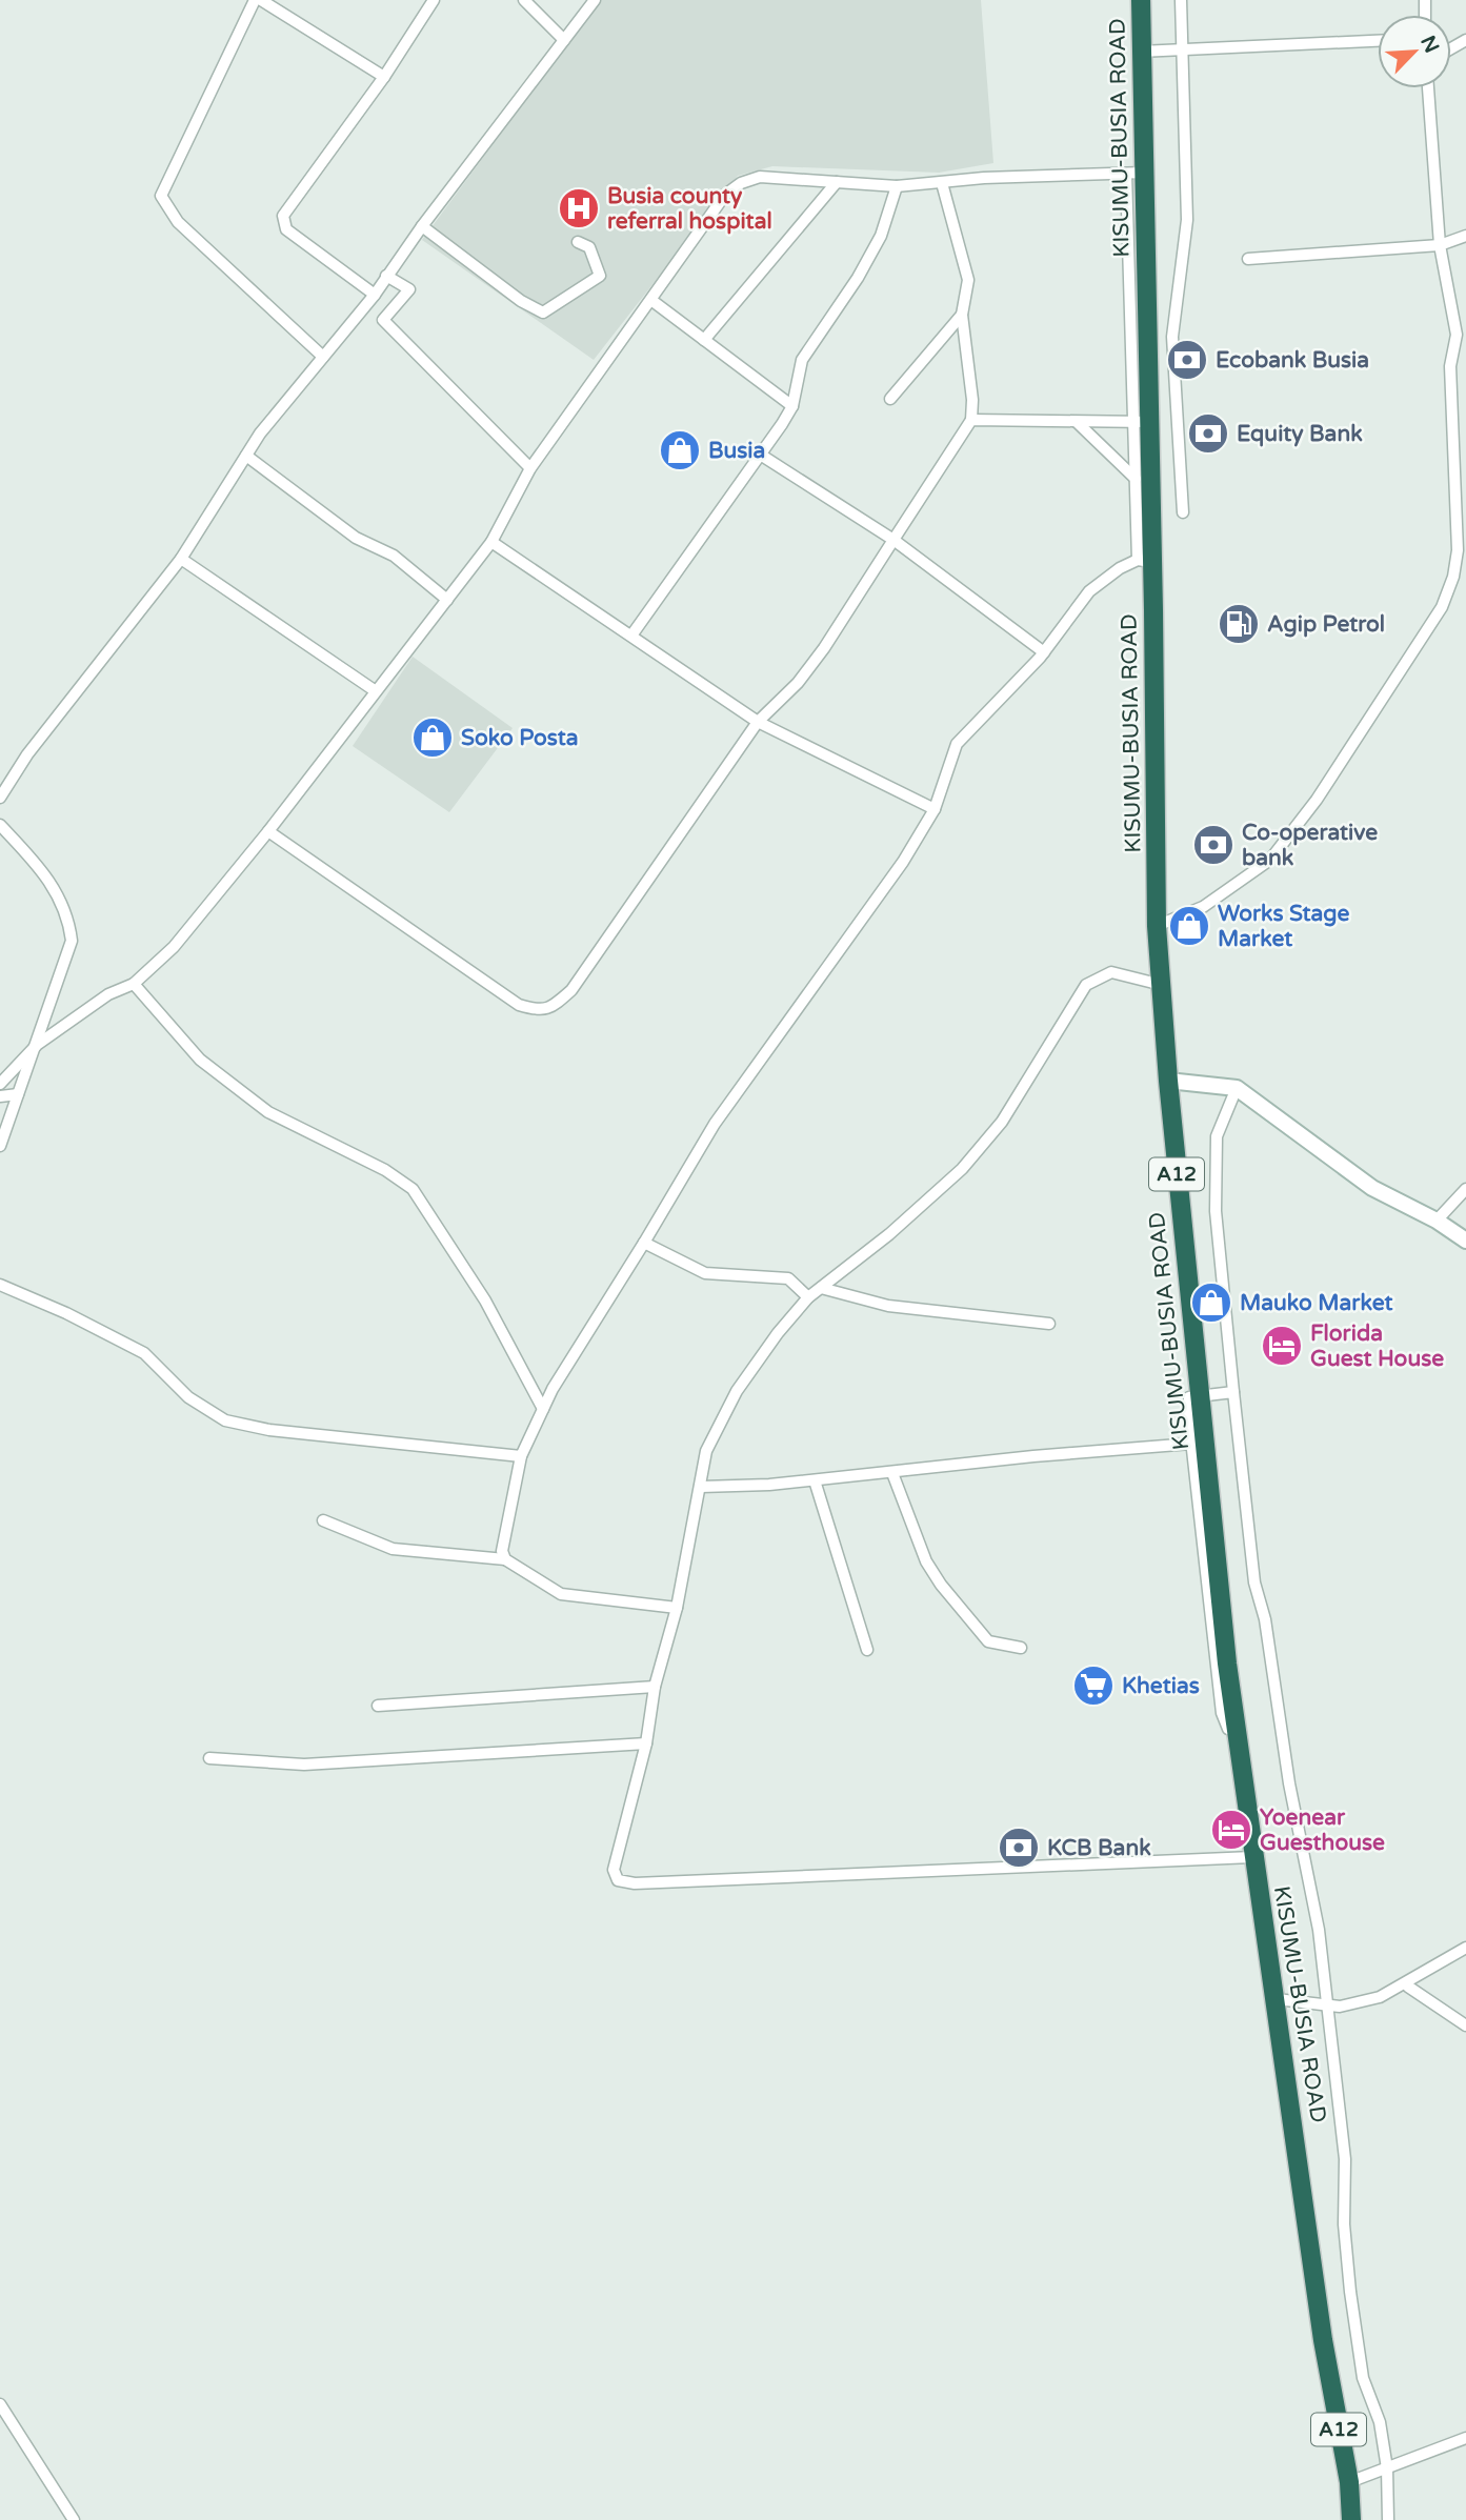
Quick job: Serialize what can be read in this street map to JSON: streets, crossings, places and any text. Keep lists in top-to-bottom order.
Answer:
{
  "streets": {
    "highway": ["KISUMU-BUSIA ROAD", "A12"]
  },
  "crossings": [
    ["KISUMU-BUSIA ROAD", "A12"]
  ],
  "places": {
    "hospital": ["Busia county referral hospital"],
    "bank": [
      "Ecobank Busia",
      "Equity Bank",
      "Co-operative bank",
      "KCB Bank"
    ],
    "shop": [
      "Busia",
      "Soko Posta",
      "Works Stage Market",
      "Mauko Market"
    ],
    "fuel station": ["Agip Petrol"],
    "hotel": ["Florida Guest House", "Yoenear Guesthouse"],
    "supermarket": ["Khetias"]
  },
  "north": "top right"
}
